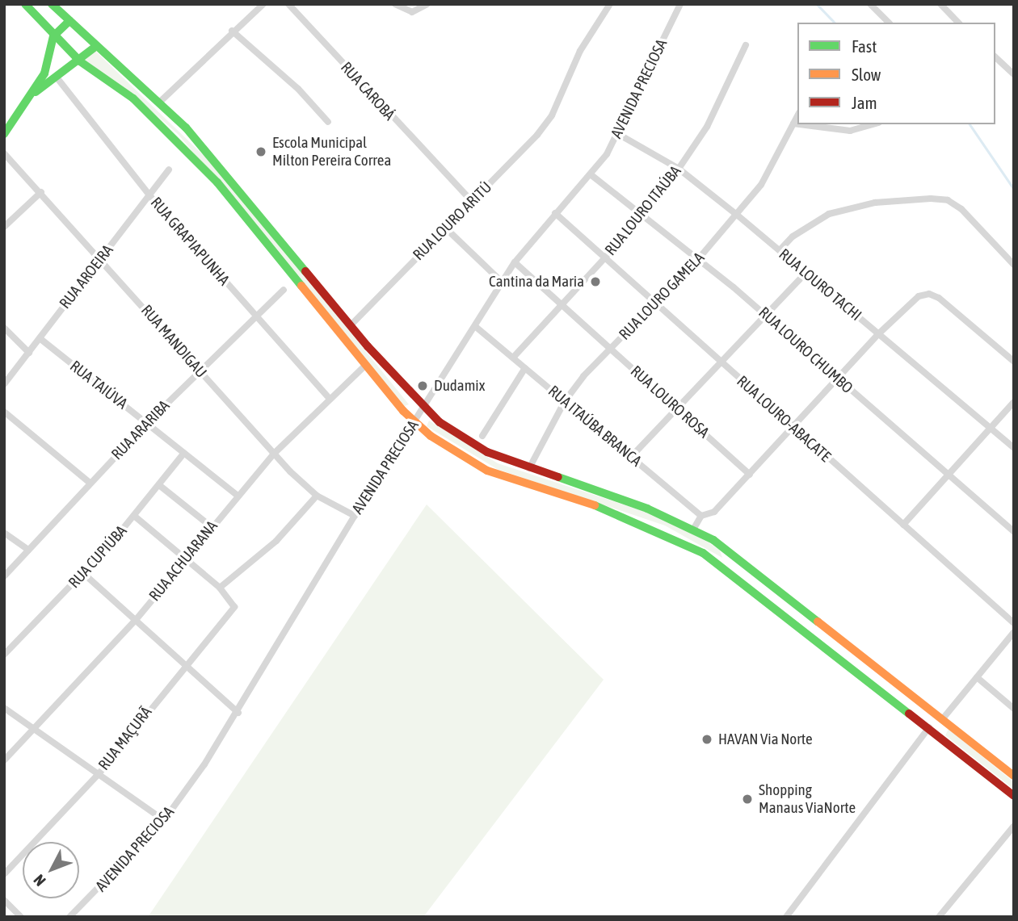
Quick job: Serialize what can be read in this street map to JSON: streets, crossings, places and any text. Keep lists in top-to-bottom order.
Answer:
{
  "streets": {
    "street": [
      "AVENIDA PRECIOSA",
      "RUA CAROBÁ",
      "RUA LOURO ITAÚBA",
      "RUA LOURO ARITÚ",
      "RUA GRAPIAPUNHA",
      "RUA AROEIRA",
      "RUA LOURO TACHI",
      "RUA LOURO GAMELA",
      "RUA MANDIGAU",
      "RUA LOURO CHUMBO",
      "RUA TAIÚVA",
      "RUA LOURO ROSA",
      "RUA LOURO-ABACATE",
      "RUA ITAÚBA BRANCA",
      "RUA ARARIBA",
      "RUA CUPIÚBA",
      "RUA ACHUARANA",
      "RUA MAÇURÃ"
    ]
  },
  "crossings": [
    ["AVENIDA PRECIOSA", "RUA LOURO TACHI"],
    ["AVENIDA PRECIOSA", "RUA MANDIGAU"],
    ["AVENIDA PRECIOSA", "RUA LOURO CHUMBO"],
    ["AVENIDA PRECIOSA", "RUA LOURO ROSA"],
    ["AVENIDA PRECIOSA", "RUA LOURO-ABACATE"],
    ["AVENIDA PRECIOSA", "RUA ITAÚBA BRANCA"],
    ["RUA CAROBÁ", "RUA LOURO ARITÚ"],
    ["RUA LOURO ITAÚBA", "RUA LOURO TACHI"],
    ["RUA LOURO ITAÚBA", "RUA LOURO CHUMBO"],
    ["RUA LOURO ITAÚBA", "RUA LOURO ROSA"],
    ["RUA LOURO ITAÚBA", "RUA LOURO-ABACATE"],
    ["RUA LOURO ITAÚBA", "RUA ITAÚBA BRANCA"],
    ["RUA GRAPIAPUNHA", "RUA AROEIRA"],
    ["RUA GRAPIAPUNHA", "RUA ARARIBA"],
    ["RUA GRAPIAPUNHA", "RUA ACHUARANA"],
    ["RUA AROEIRA", "RUA MANDIGAU"],
    ["RUA AROEIRA", "RUA TAIÚVA"],
    ["RUA LOURO TACHI", "RUA LOURO GAMELA"],
    ["RUA LOURO GAMELA", "RUA LOURO CHUMBO"],
    ["RUA LOURO GAMELA", "RUA LOURO ROSA"],
    ["RUA LOURO GAMELA", "RUA LOURO-ABACATE"],
    ["RUA LOURO GAMELA", "RUA ITAÚBA BRANCA"],
    ["RUA MANDIGAU", "RUA ARARIBA"],
    ["RUA MANDIGAU", "RUA ACHUARANA"],
    ["RUA TAIÚVA", "RUA ARARIBA"],
    ["RUA TAIÚVA", "RUA CUPIÚBA"],
    ["RUA TAIÚVA", "RUA ACHUARANA"]
  ],
  "places": [
    "Escola Municipal Milton Pereira Correa",
    "Cantina da Maria",
    "Dudamix",
    "HAVAN Via Norte",
    "Shopping Manaus ViaNorte"
  ],
  "legend": ["Fast", "Slow", "Jam"],
  "north": "bottom left"
}
